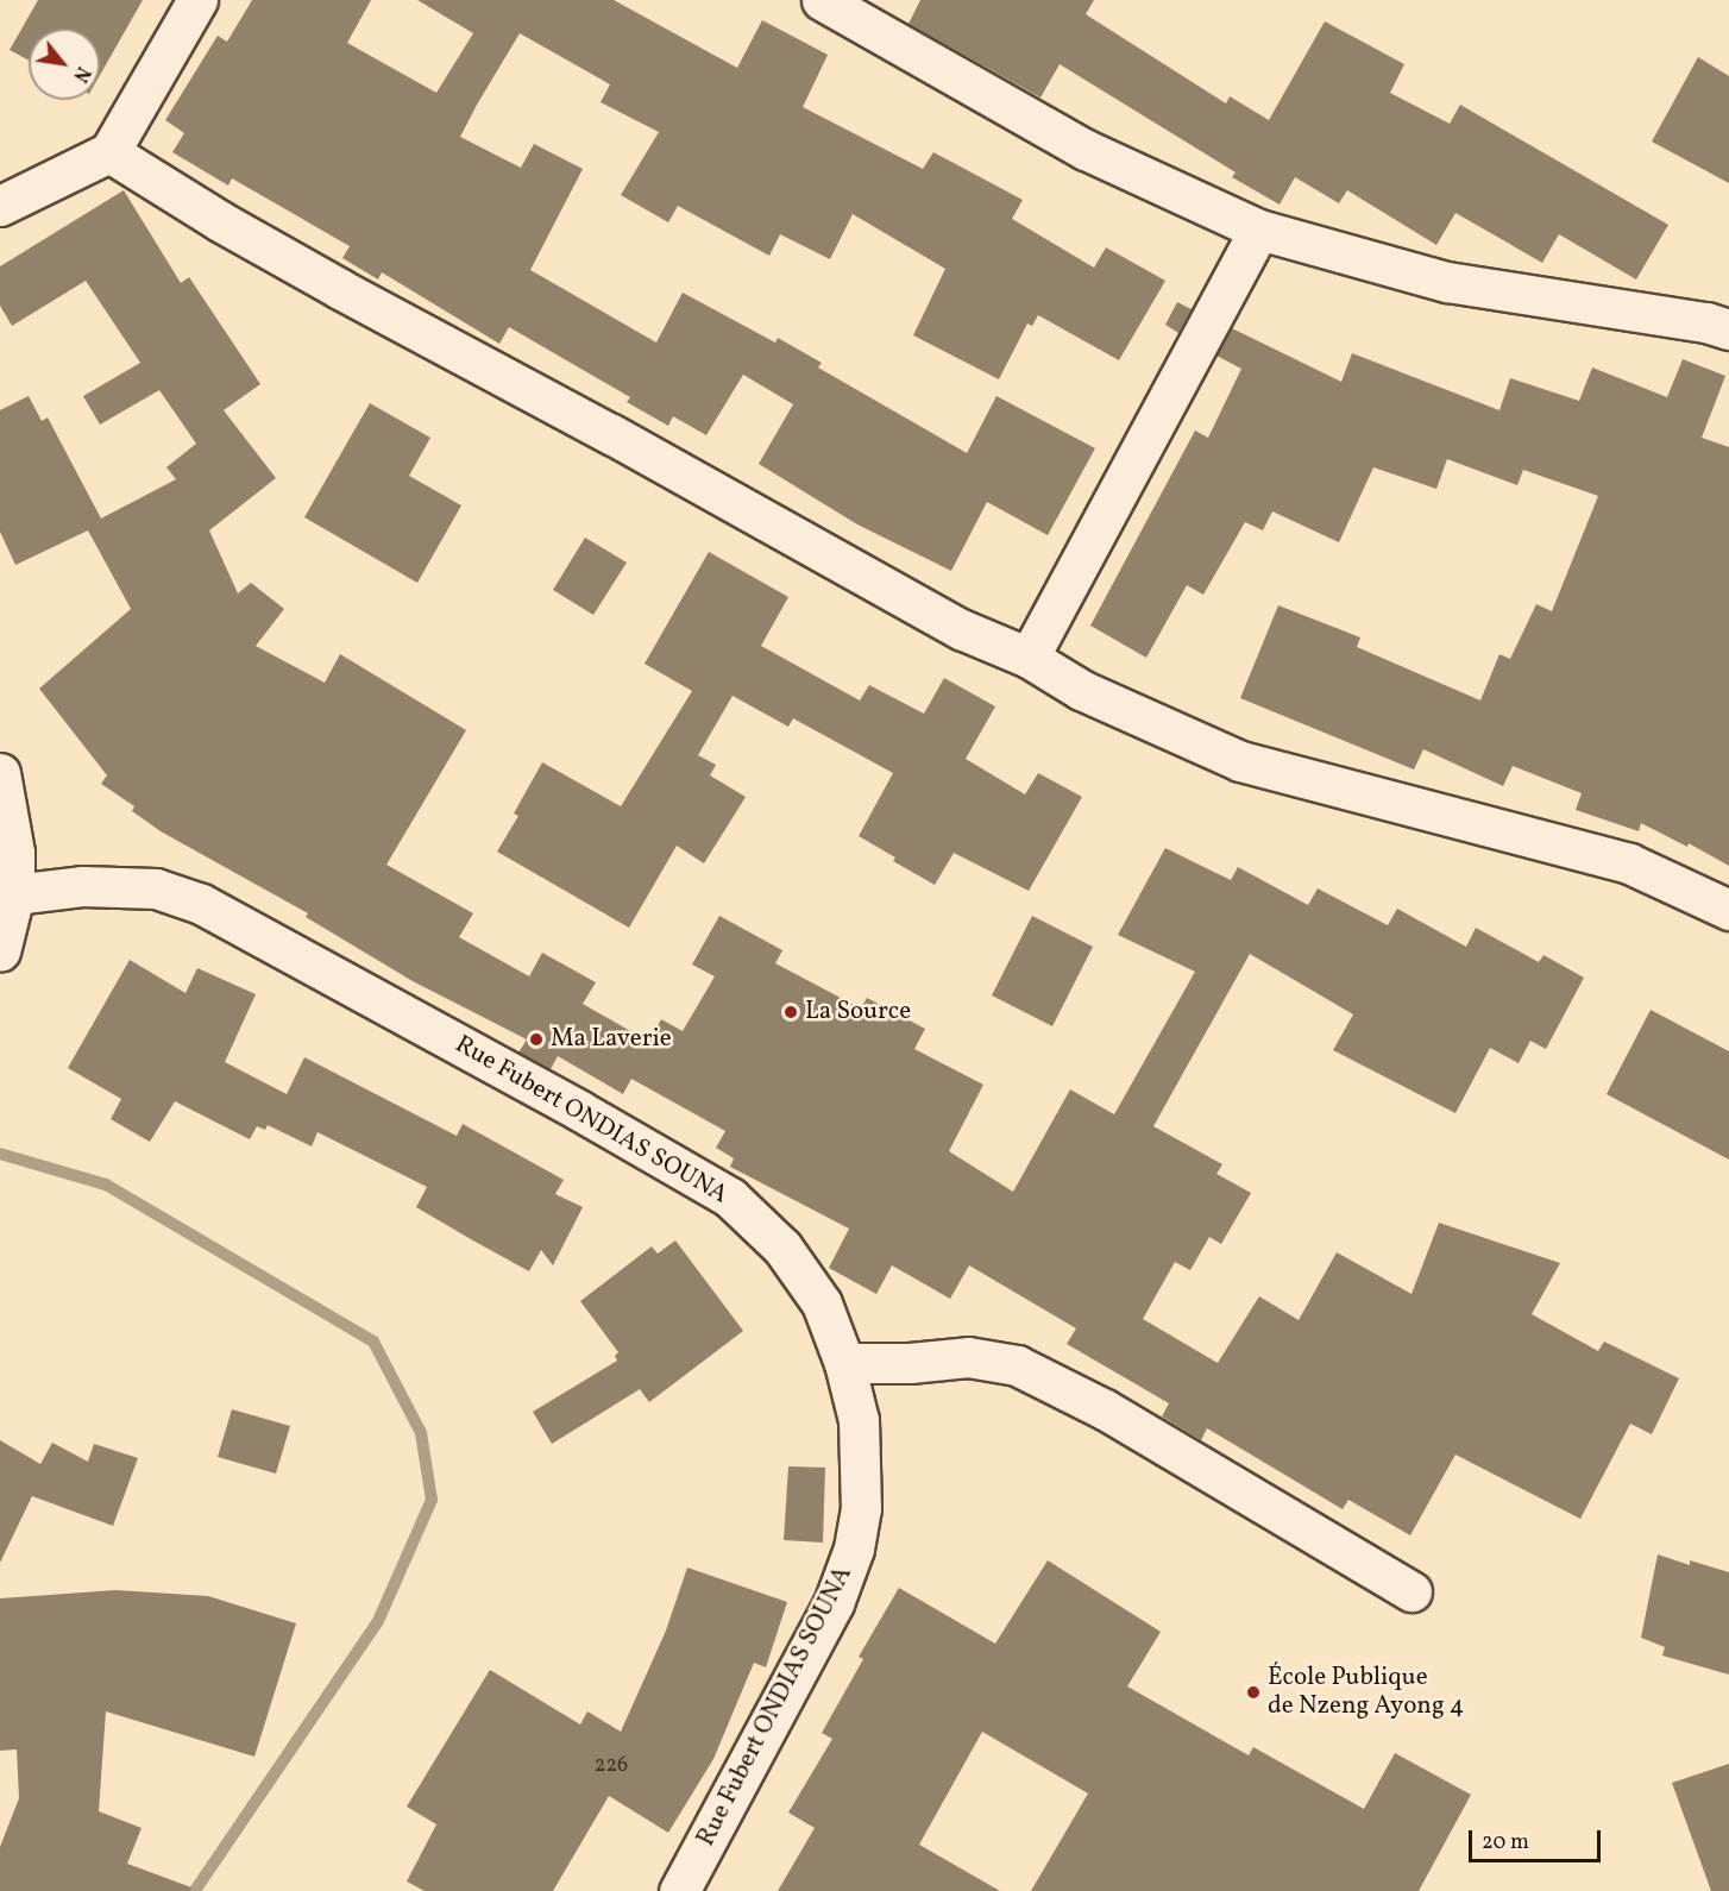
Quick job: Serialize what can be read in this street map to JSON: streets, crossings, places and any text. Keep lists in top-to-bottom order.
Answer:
{
  "streets": {
    "street": ["Rue Fubert ONDIAS SOUNA"]
  },
  "places": ["La Source", "Ma Laverie", "École Publique de Nzeng Ayong 4"],
  "house_numbers": ["226"],
  "scale_bar": "20 m",
  "north": "bottom right"
}
